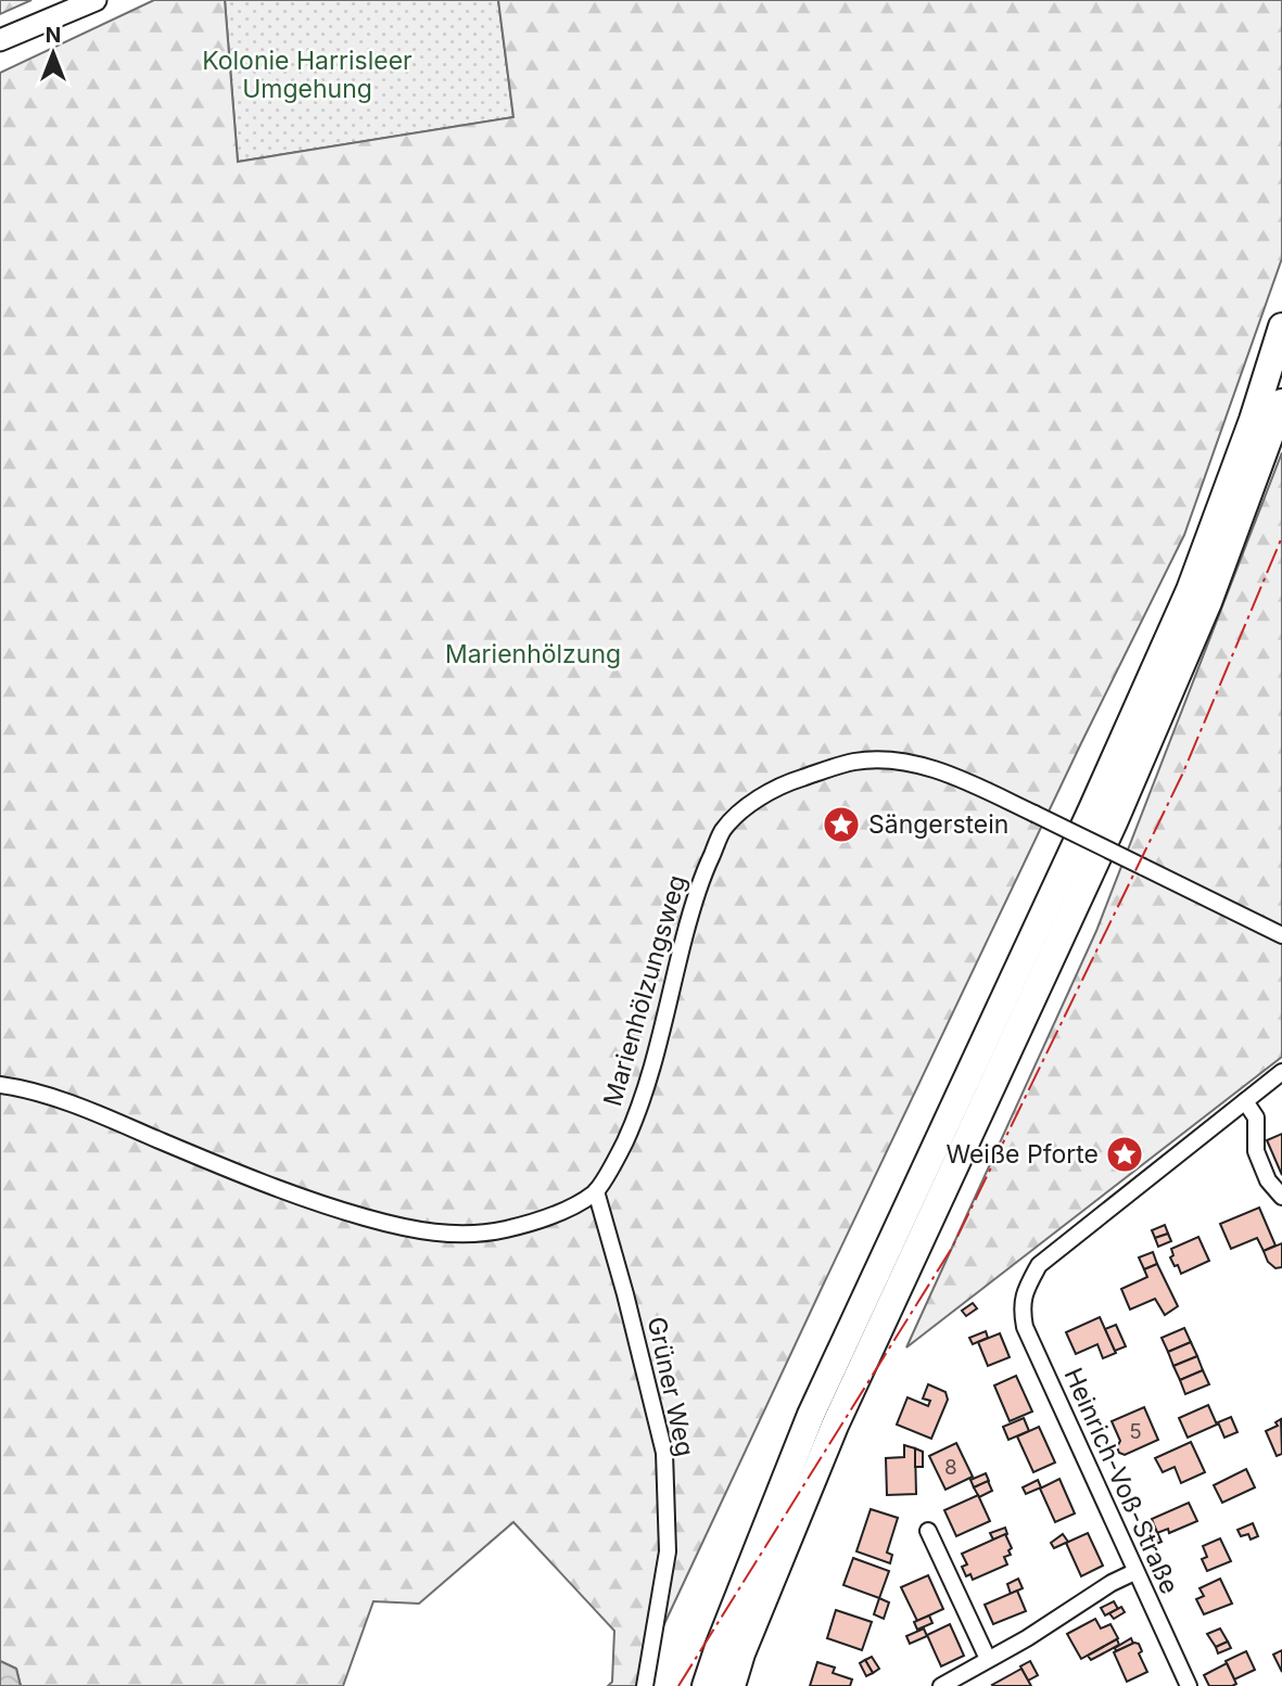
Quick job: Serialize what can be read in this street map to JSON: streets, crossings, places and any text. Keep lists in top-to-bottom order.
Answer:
{
  "streets": {
    "street": ["Marienhölzungsweg", "Grüner Weg", "Heinrich-Voß-Straße"]
  },
  "crossings": [
    ["Marienhölzungsweg", "Grüner Weg"]
  ],
  "parks": ["Kolonie Harrisleer Umgehung", "Marienhölzung"],
  "places": {
    "place": ["Sängerstein", "Weiße Pforte"]
  },
  "house_numbers": ["5", "8"],
  "north": "top"
}
